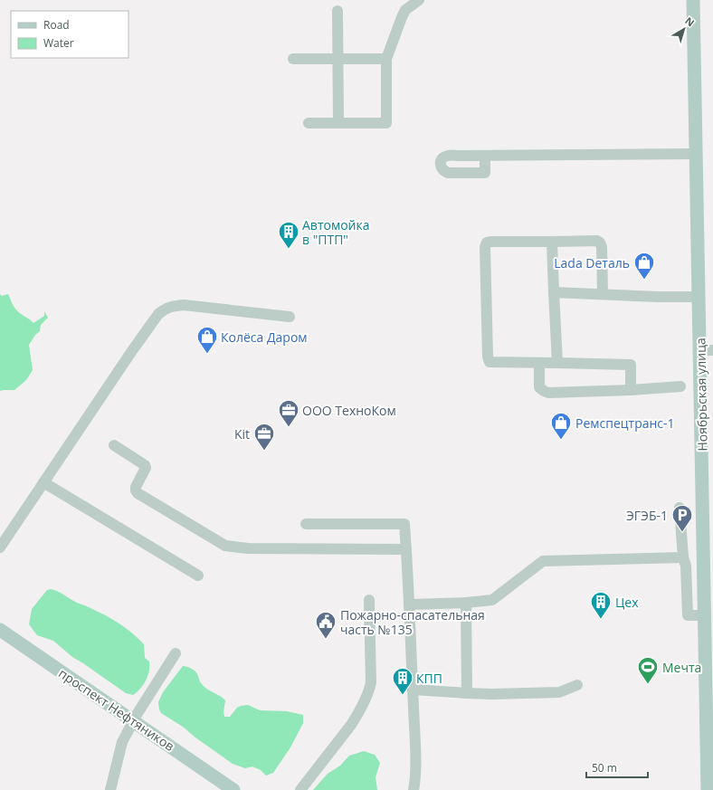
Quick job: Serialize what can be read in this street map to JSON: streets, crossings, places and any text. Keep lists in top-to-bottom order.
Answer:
{
  "streets": {
    "main road": ["Ноябрьская улица", "проспект Нефтяников"]
  },
  "places": {
    "building": ["Автомойка в \"ПТП\"", "Цех", "КПП"],
    "shop": ["Lada Dеталь", "Колёса Даром", "Ремспецтранс-1"],
    "office": ["ООО ТехноКом", "Kit"],
    "parking": ["ЭГЭБ-1"],
    "public building": ["Пожарно-спасательная часть №135"],
    "sports": ["Мечта"]
  },
  "legend": ["Road", "Water"],
  "scale_bar": "50 m",
  "north": "top right"
}
